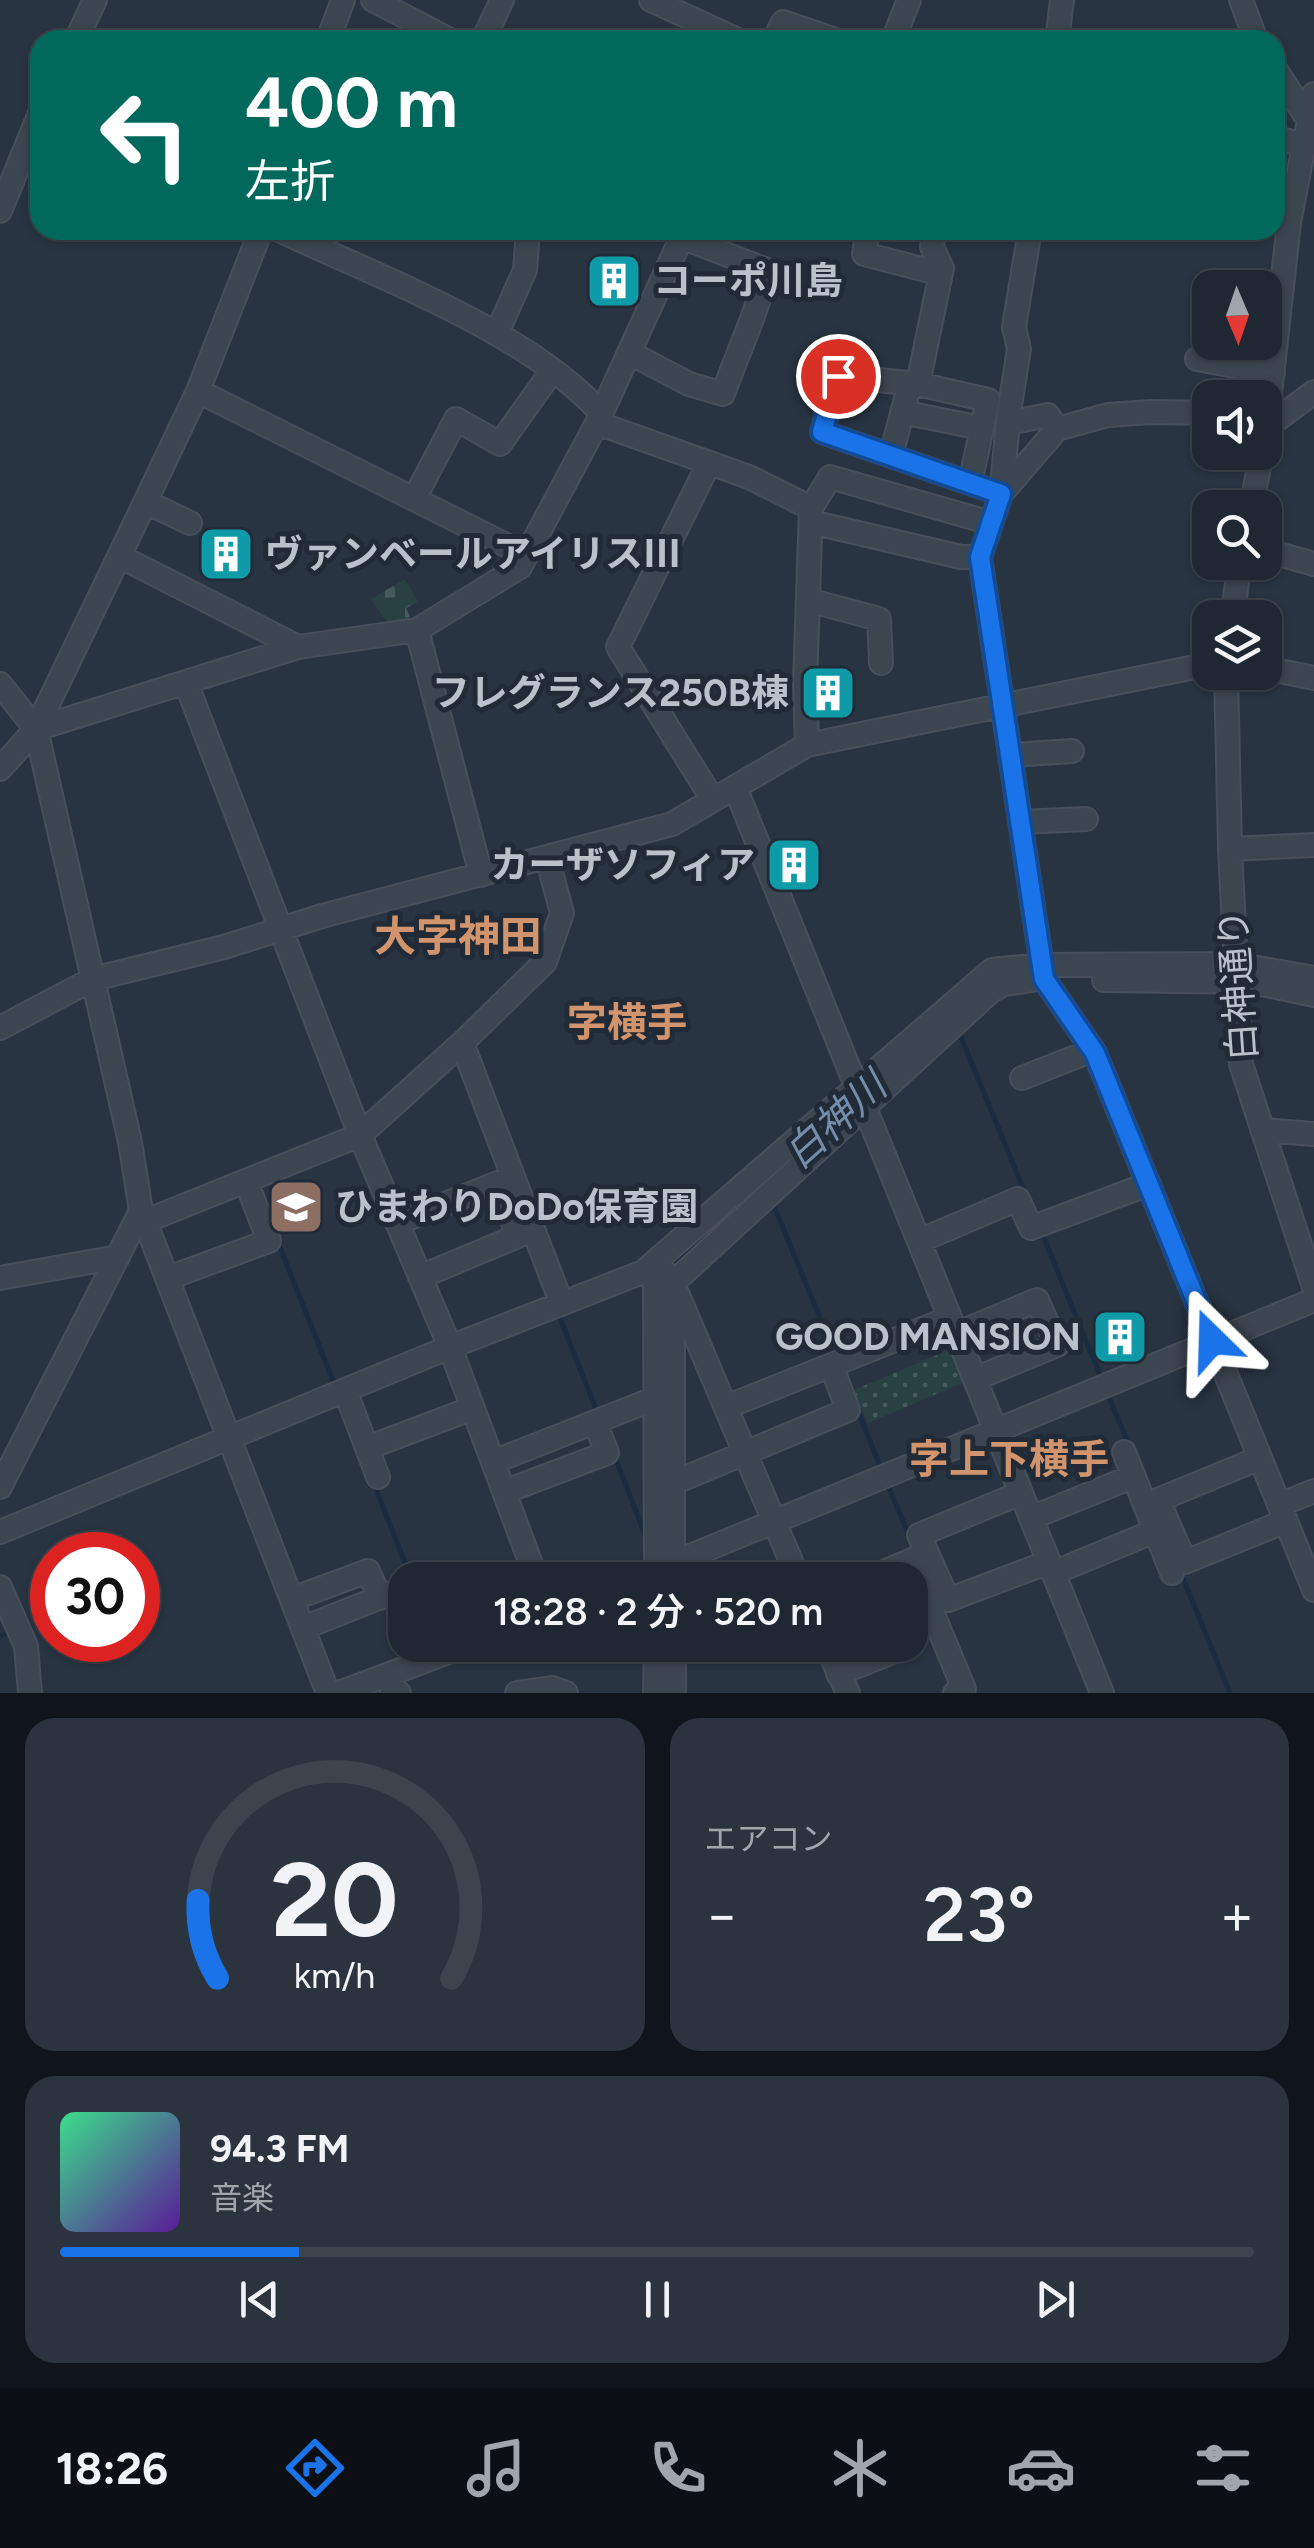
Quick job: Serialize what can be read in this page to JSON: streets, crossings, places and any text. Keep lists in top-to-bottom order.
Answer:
{
  "streets": {
    "street": ["白神通り"]
  },
  "districts": ["大字神田", "字横手", "字上下横手"],
  "water": ["白神川"],
  "places": {
    "building": [
      "コーポ川島",
      "ヴァンベールアイリスⅢ",
      "フレグランス250B棟",
      "カーザソフィア",
      "GOOD MANSION"
    ],
    "school or university": ["ひまわりDoDo保育園"]
  },
  "north": "bottom",
  "page": {
    "turn": ["400 m", "左折"],
    "limit": "30",
    "trip": "18:28 · 2 分 · 520 m",
    "tile": "エアコン",
    "heat": ["−", "23°", "+"],
    "song": ["94.3 FM", "音楽"],
    "tabs": "18:26",
    "gauge": ["20", "km/h"]
  }
}
